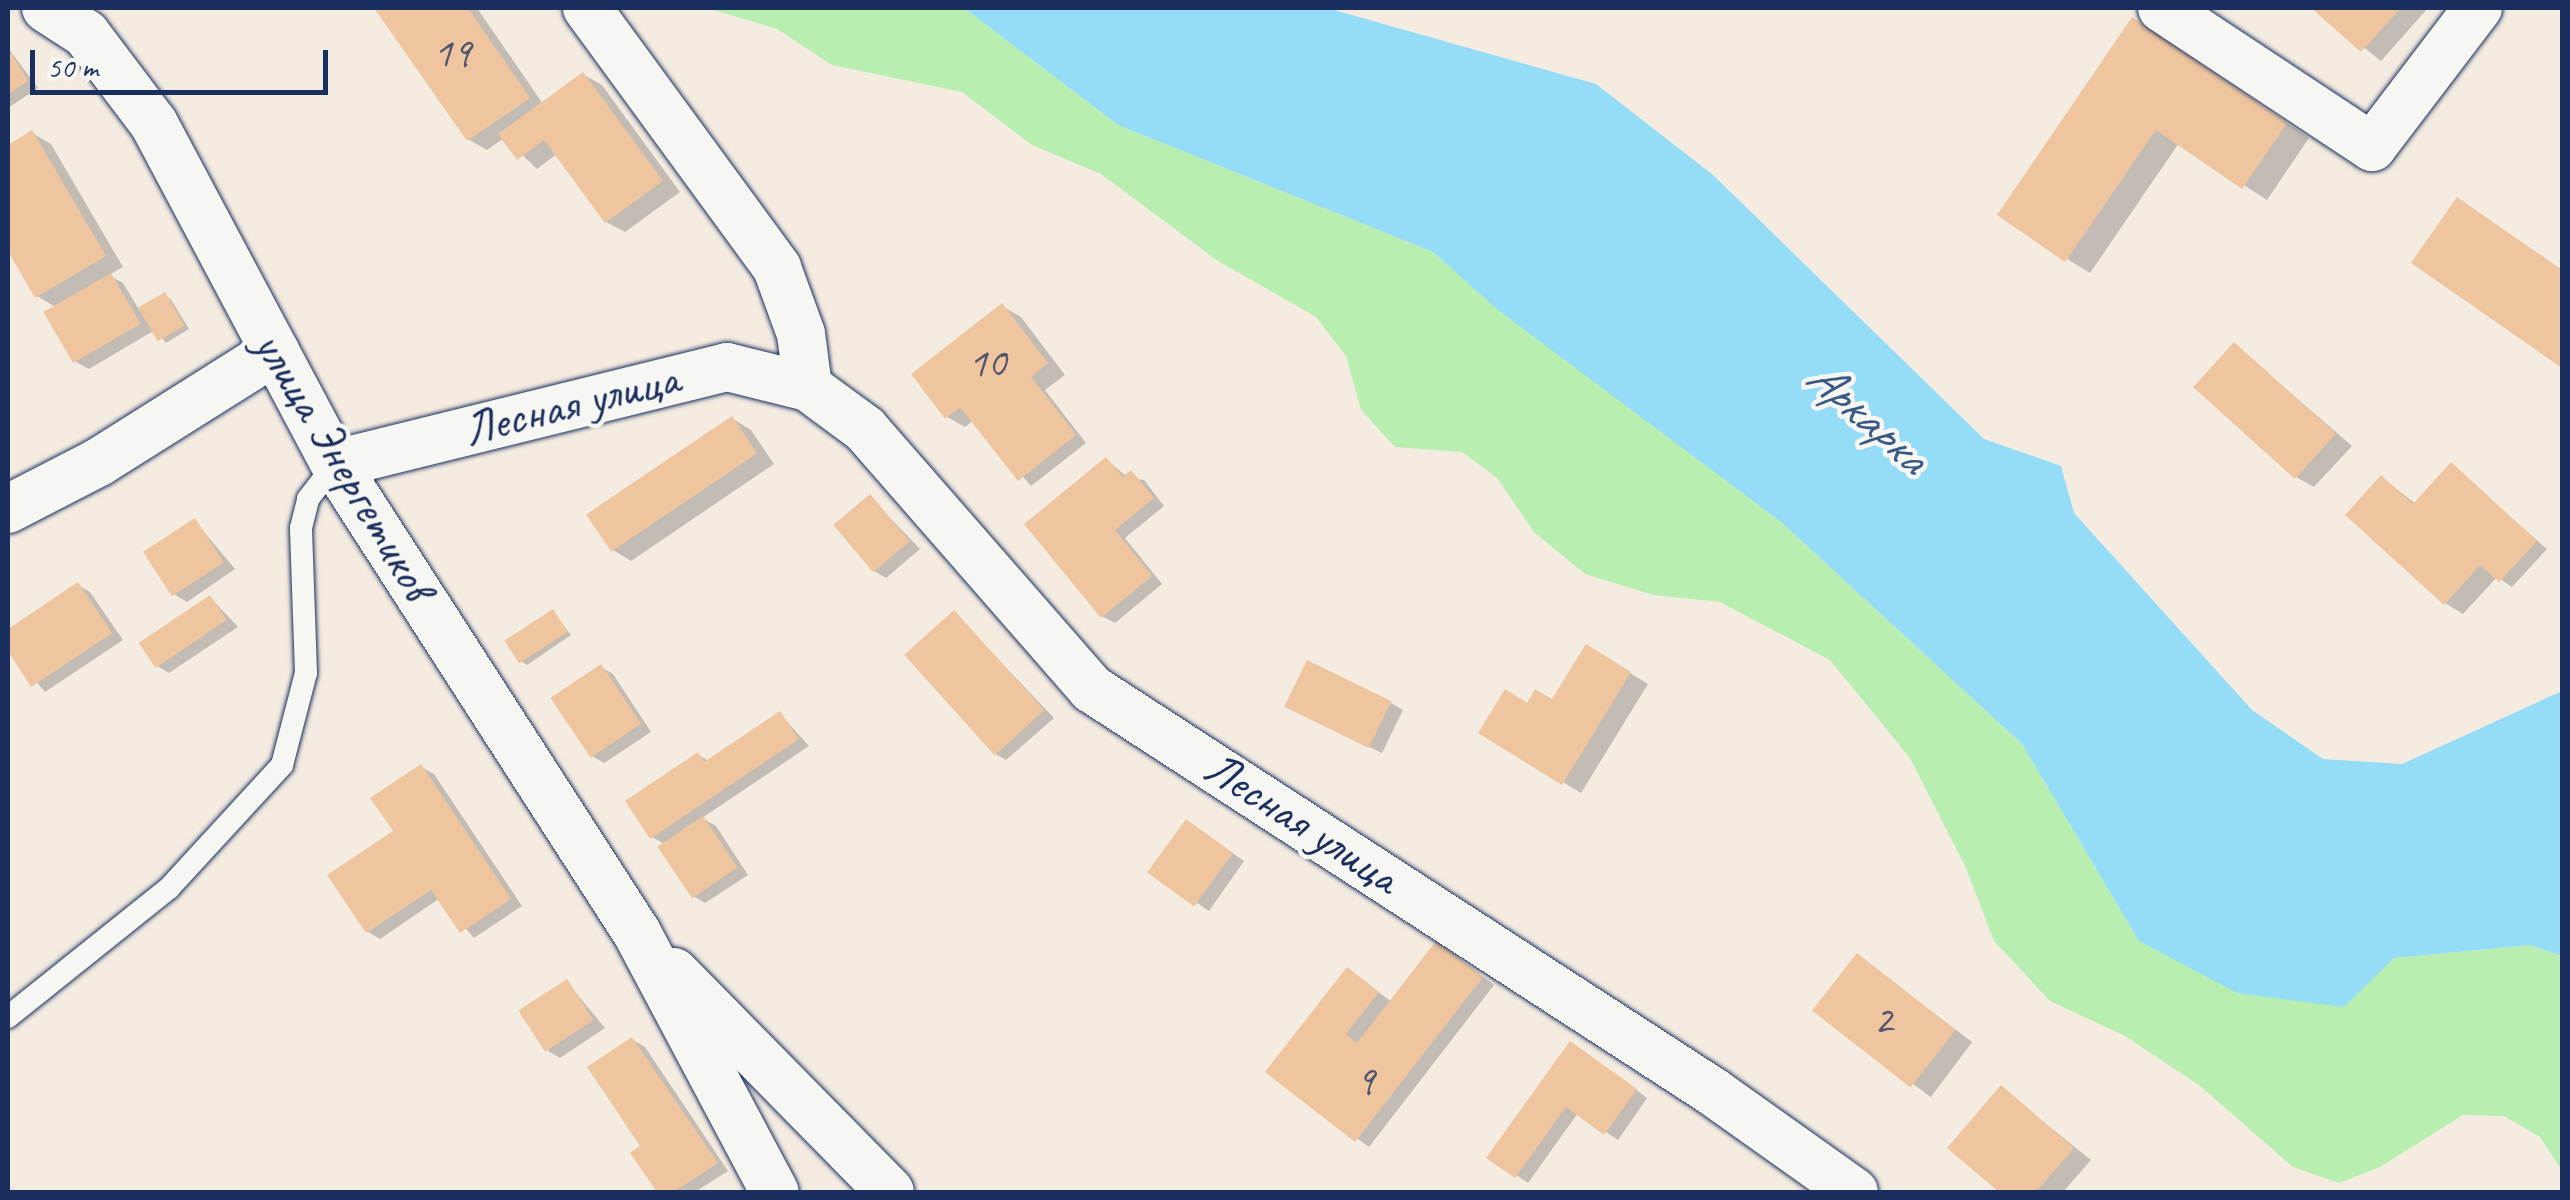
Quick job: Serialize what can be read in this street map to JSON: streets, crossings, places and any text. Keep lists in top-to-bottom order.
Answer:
{
  "streets": {
    "street": ["Лесная улица", "улица Энергетиков"]
  },
  "crossings": [
    ["Лесная улица", "улица Энергетиков"]
  ],
  "water": ["Аркарка"],
  "house_numbers": [
    "19",
    "10",
    "2",
    "9"
  ],
  "scale_bar": "50 m"
}
